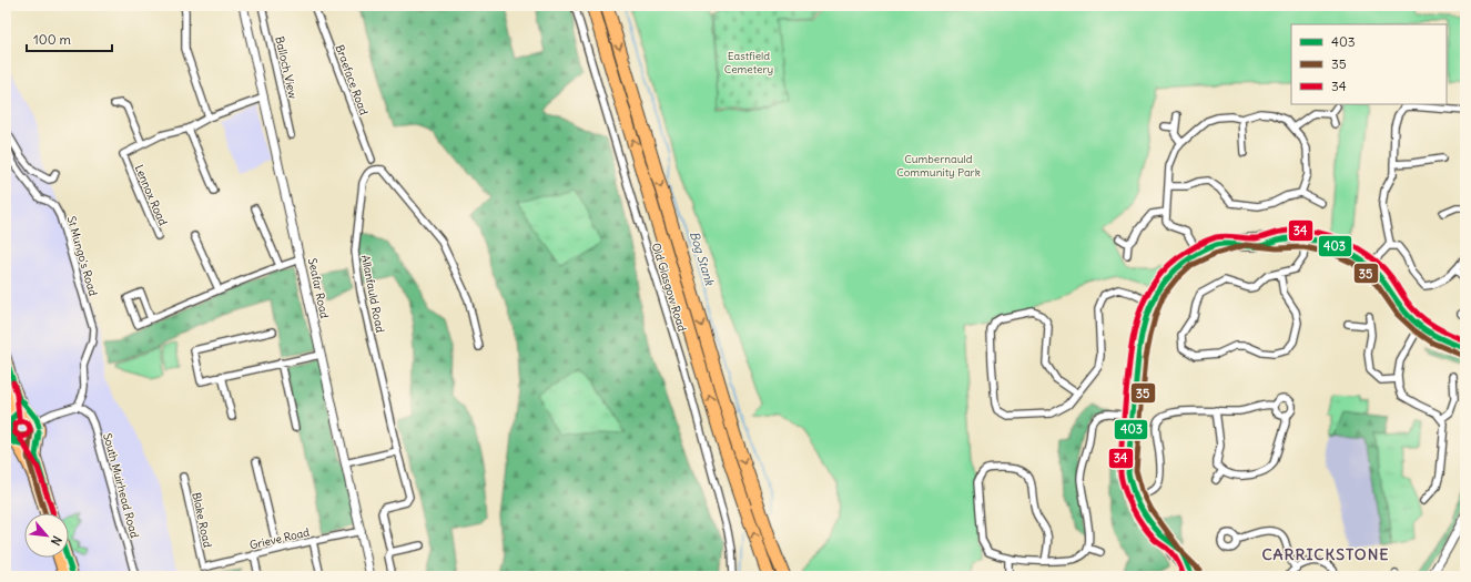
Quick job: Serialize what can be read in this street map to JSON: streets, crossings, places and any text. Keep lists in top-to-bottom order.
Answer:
{
  "streets": {
    "street": [
      "Balloch View",
      "Braeface Road",
      "Lennox Road",
      "St Mungo's Road",
      "Old Glasgow Road",
      "Seafar Road",
      "Allanfauld Road",
      "South Muirhead Road",
      "Blake Road",
      "Grieve Road"
    ]
  },
  "crossings": [
    ["Lennox Road", "Seafar Road"],
    ["St Mungo's Road", "South Muirhead Road"],
    ["Seafar Road", "Grieve Road"],
    ["Blake Road", "Grieve Road"]
  ],
  "districts": ["CARRICKSTONE"],
  "water": ["Bog Stank"],
  "parks": ["Eastfield Cemetery", "Cumbernauld Community Park"],
  "lines": ["transit line 34", "transit line 403", "transit line 35"],
  "legend": ["403", "35", "34"],
  "scale_bar": "100 m",
  "north": "bottom right"
}
